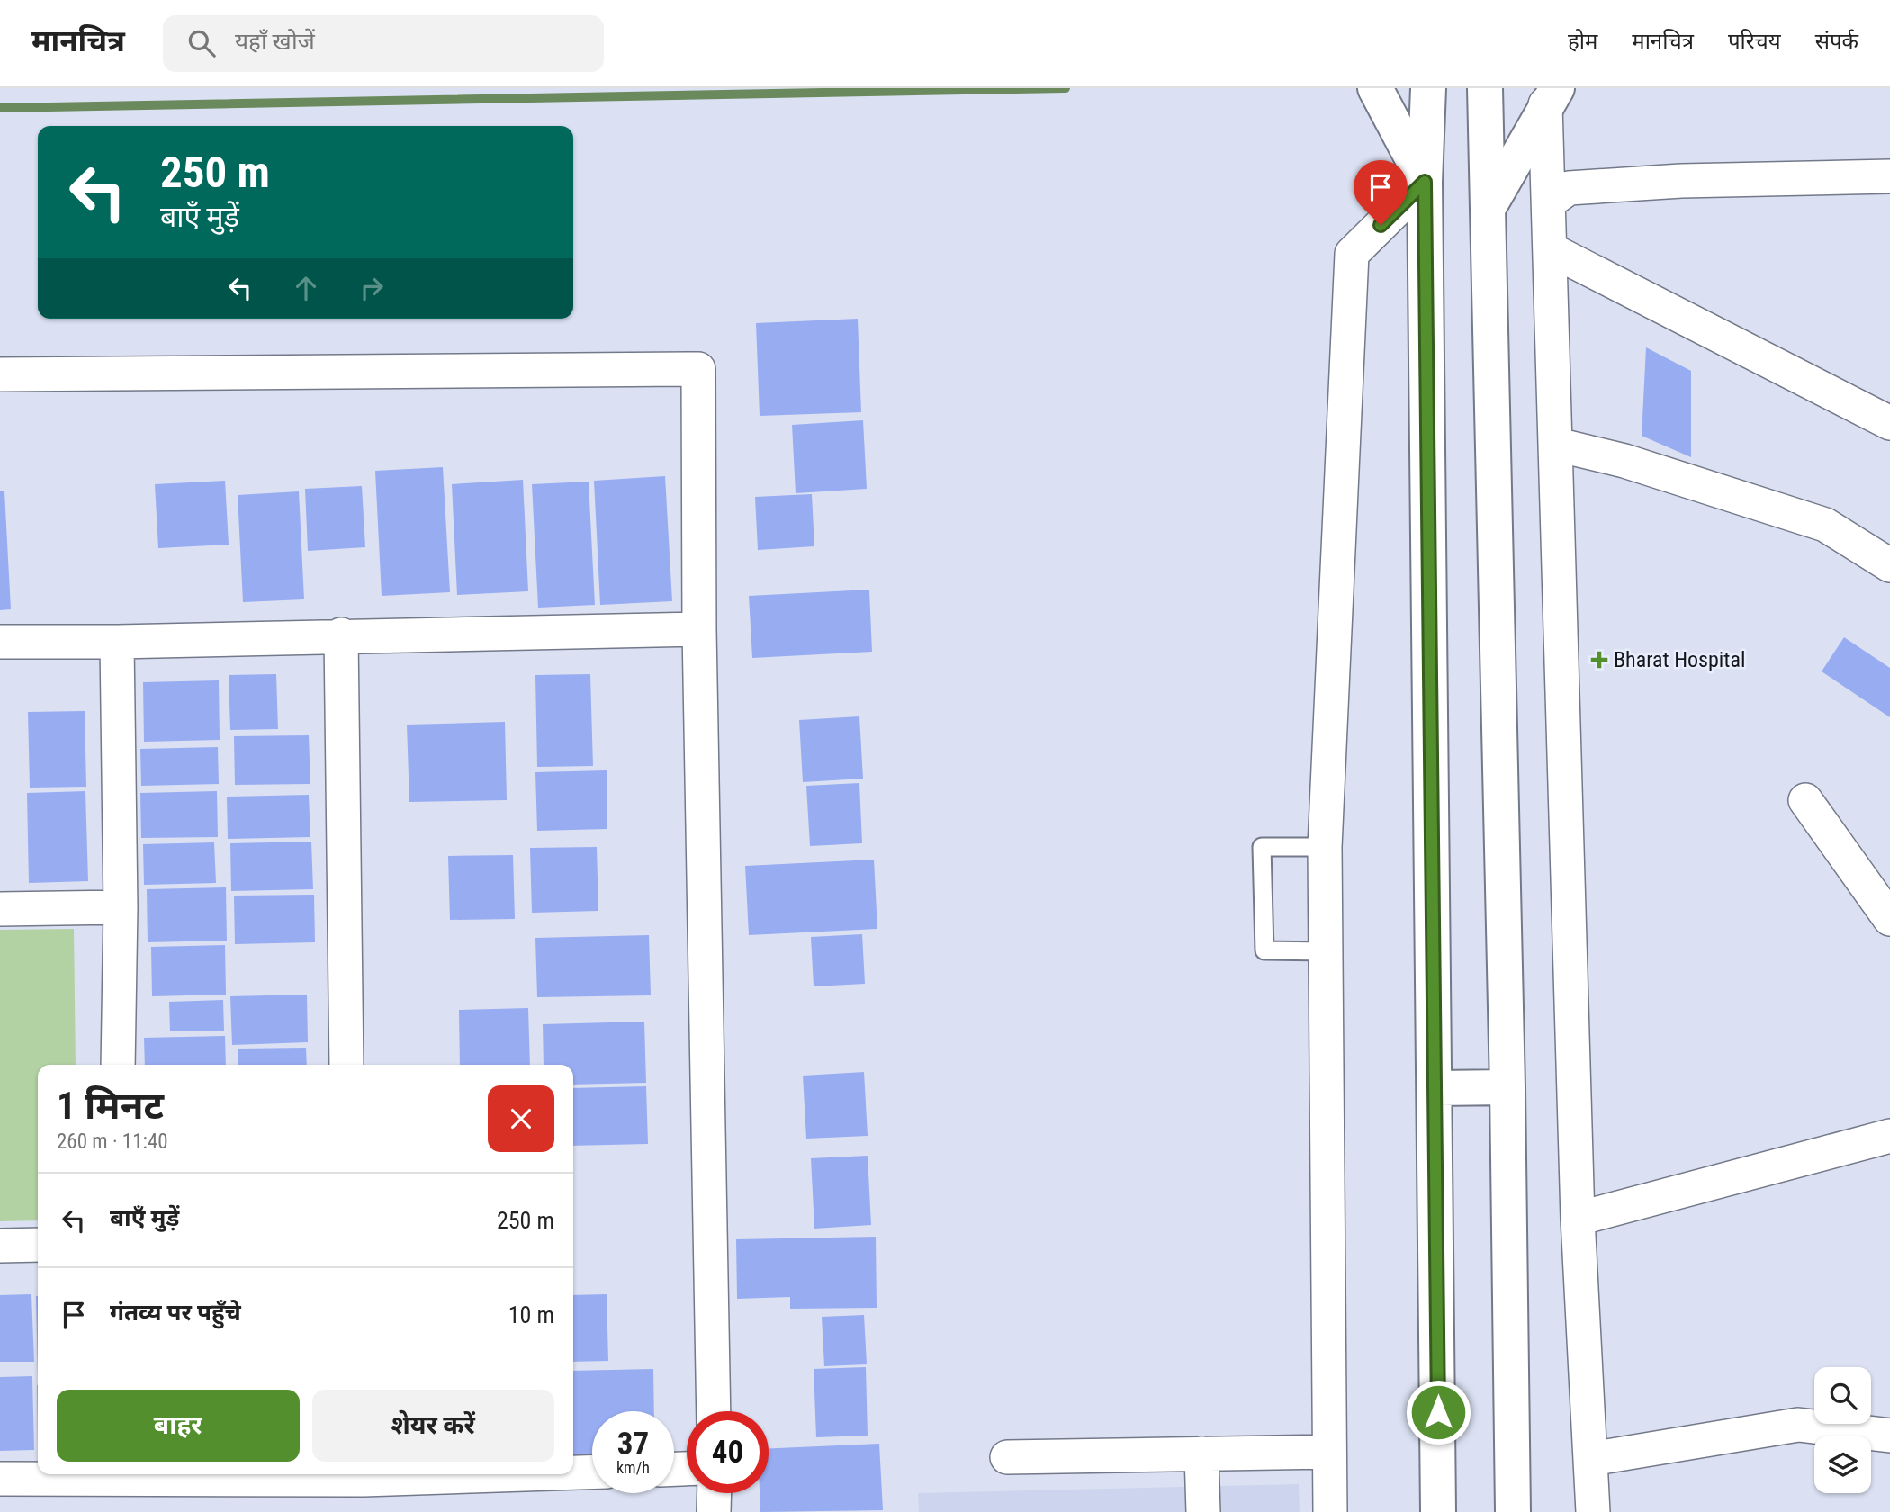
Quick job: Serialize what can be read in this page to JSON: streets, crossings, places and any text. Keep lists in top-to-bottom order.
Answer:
{
  "places": {
    "health": ["Bharat Hospital"]
  },
  "page": {
    "header": "मानचित्र",
    "search": "यहाँ खोजें",
    "nav": [
      "होम",
      "मानचित्र",
      "परिचय",
      "संपर्क"
    ],
    "turn": ["250 m", "बाएँ मुड़ें"],
    "heading": ["1 मिनट", "260 m · 11:40"],
    "list": [
      {
        "name": "बाएँ मुड़ें",
        "value": "250 m"
      },
      {
        "name": "गंतव्य पर पहुँचे",
        "value": "10 m"
      }
    ],
    "buttons": ["बाहर", "शेयर करें"],
    "speed": "37 km/h",
    "limit": "40"
  }
}
